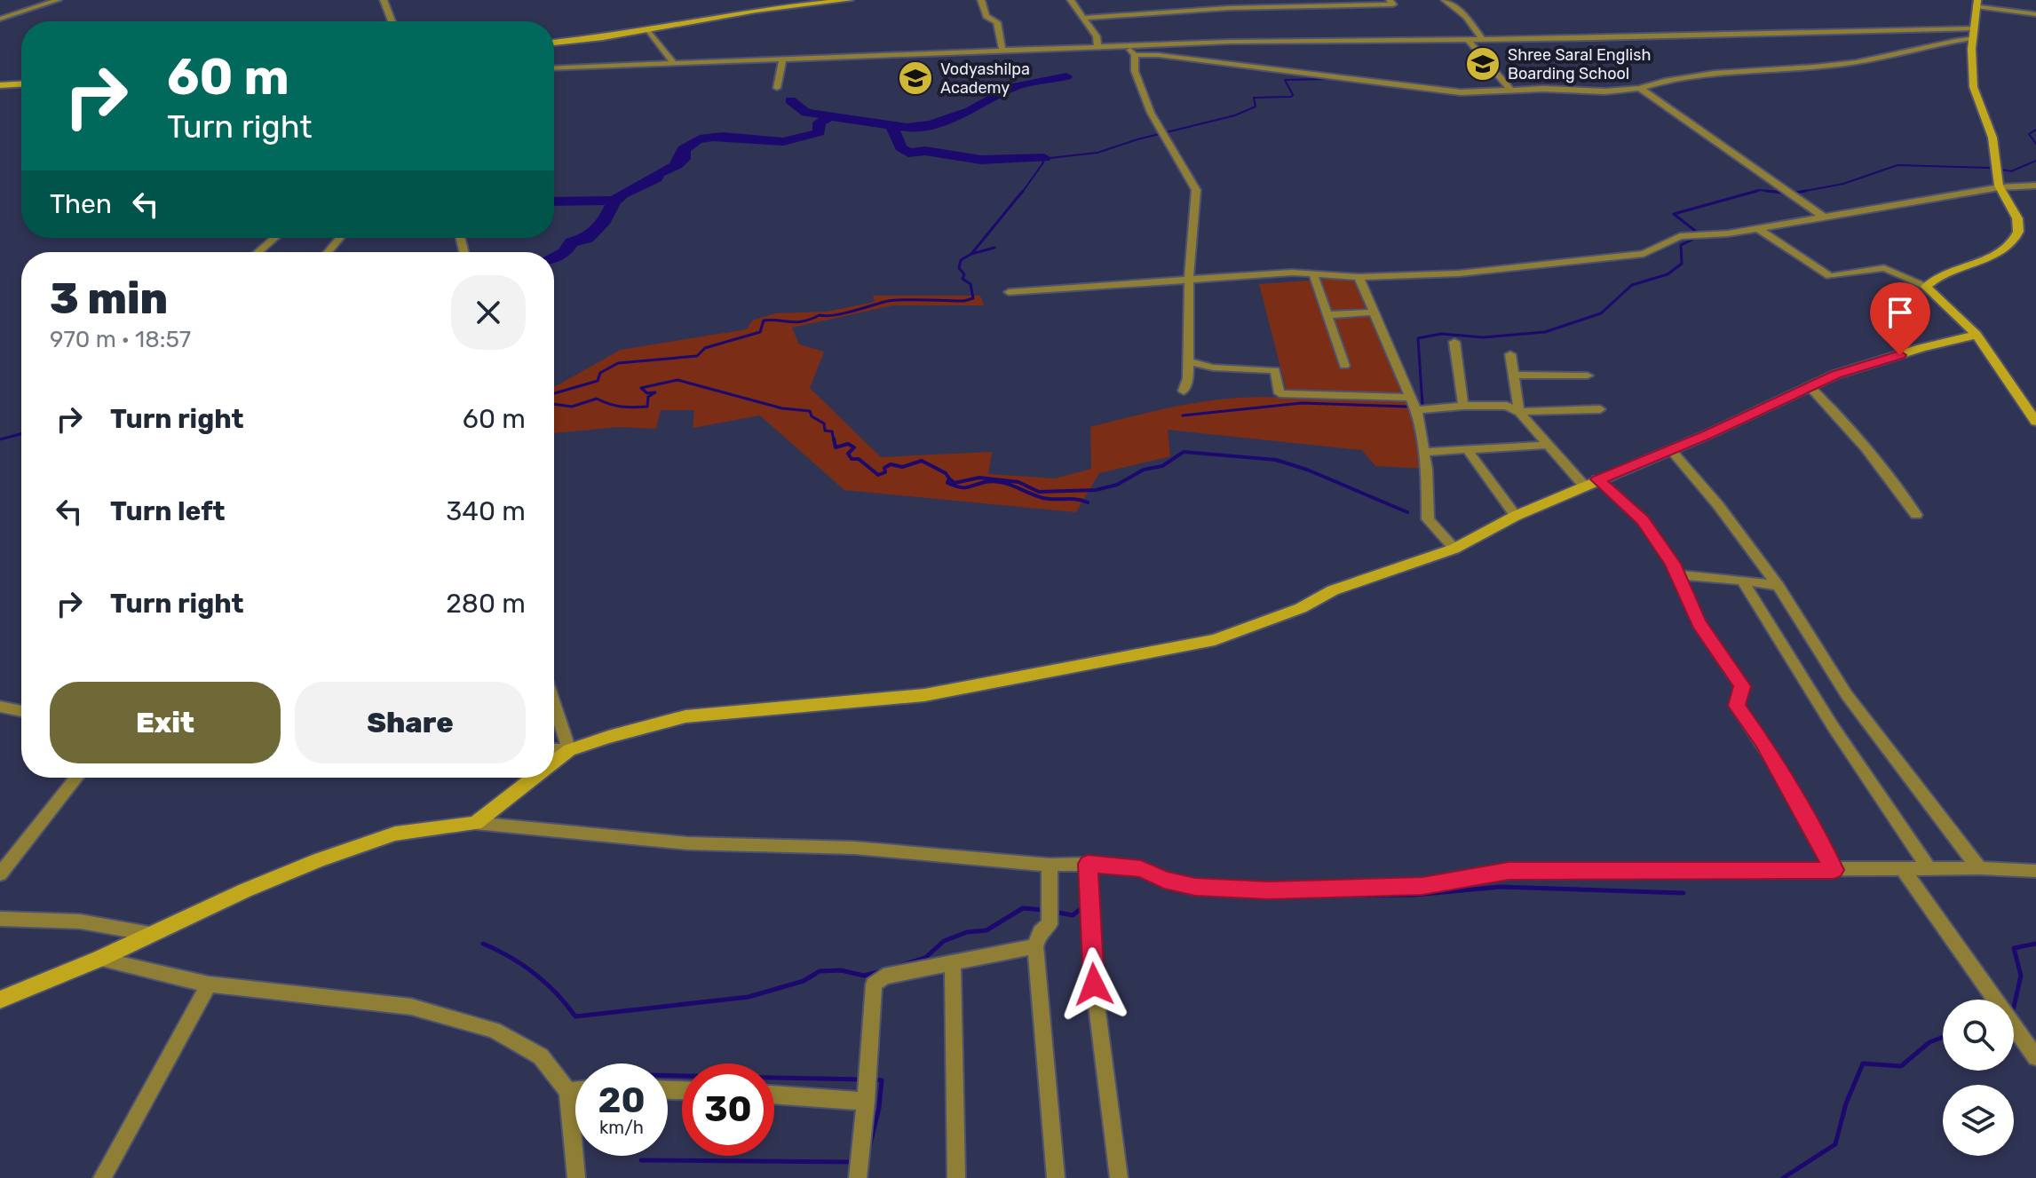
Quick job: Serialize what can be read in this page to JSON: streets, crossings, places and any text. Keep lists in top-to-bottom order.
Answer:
{
  "places": {
    "school or university": ["Shree Saral English Boarding School", "Vodyashilpa Academy"]
  },
  "page": {
    "turn": ["60 m", "Turn right"],
    "then": "Then",
    "heading": ["3 min", "970 m · 18:57"],
    "list": [
      {
        "name": "Turn right",
        "value": "60 m"
      },
      {
        "name": "Turn left",
        "value": "340 m"
      },
      {
        "name": "Turn right",
        "value": "280 m"
      }
    ],
    "buttons": ["Exit", "Share"],
    "speed": "20 km/h",
    "limit": "30"
  }
}
